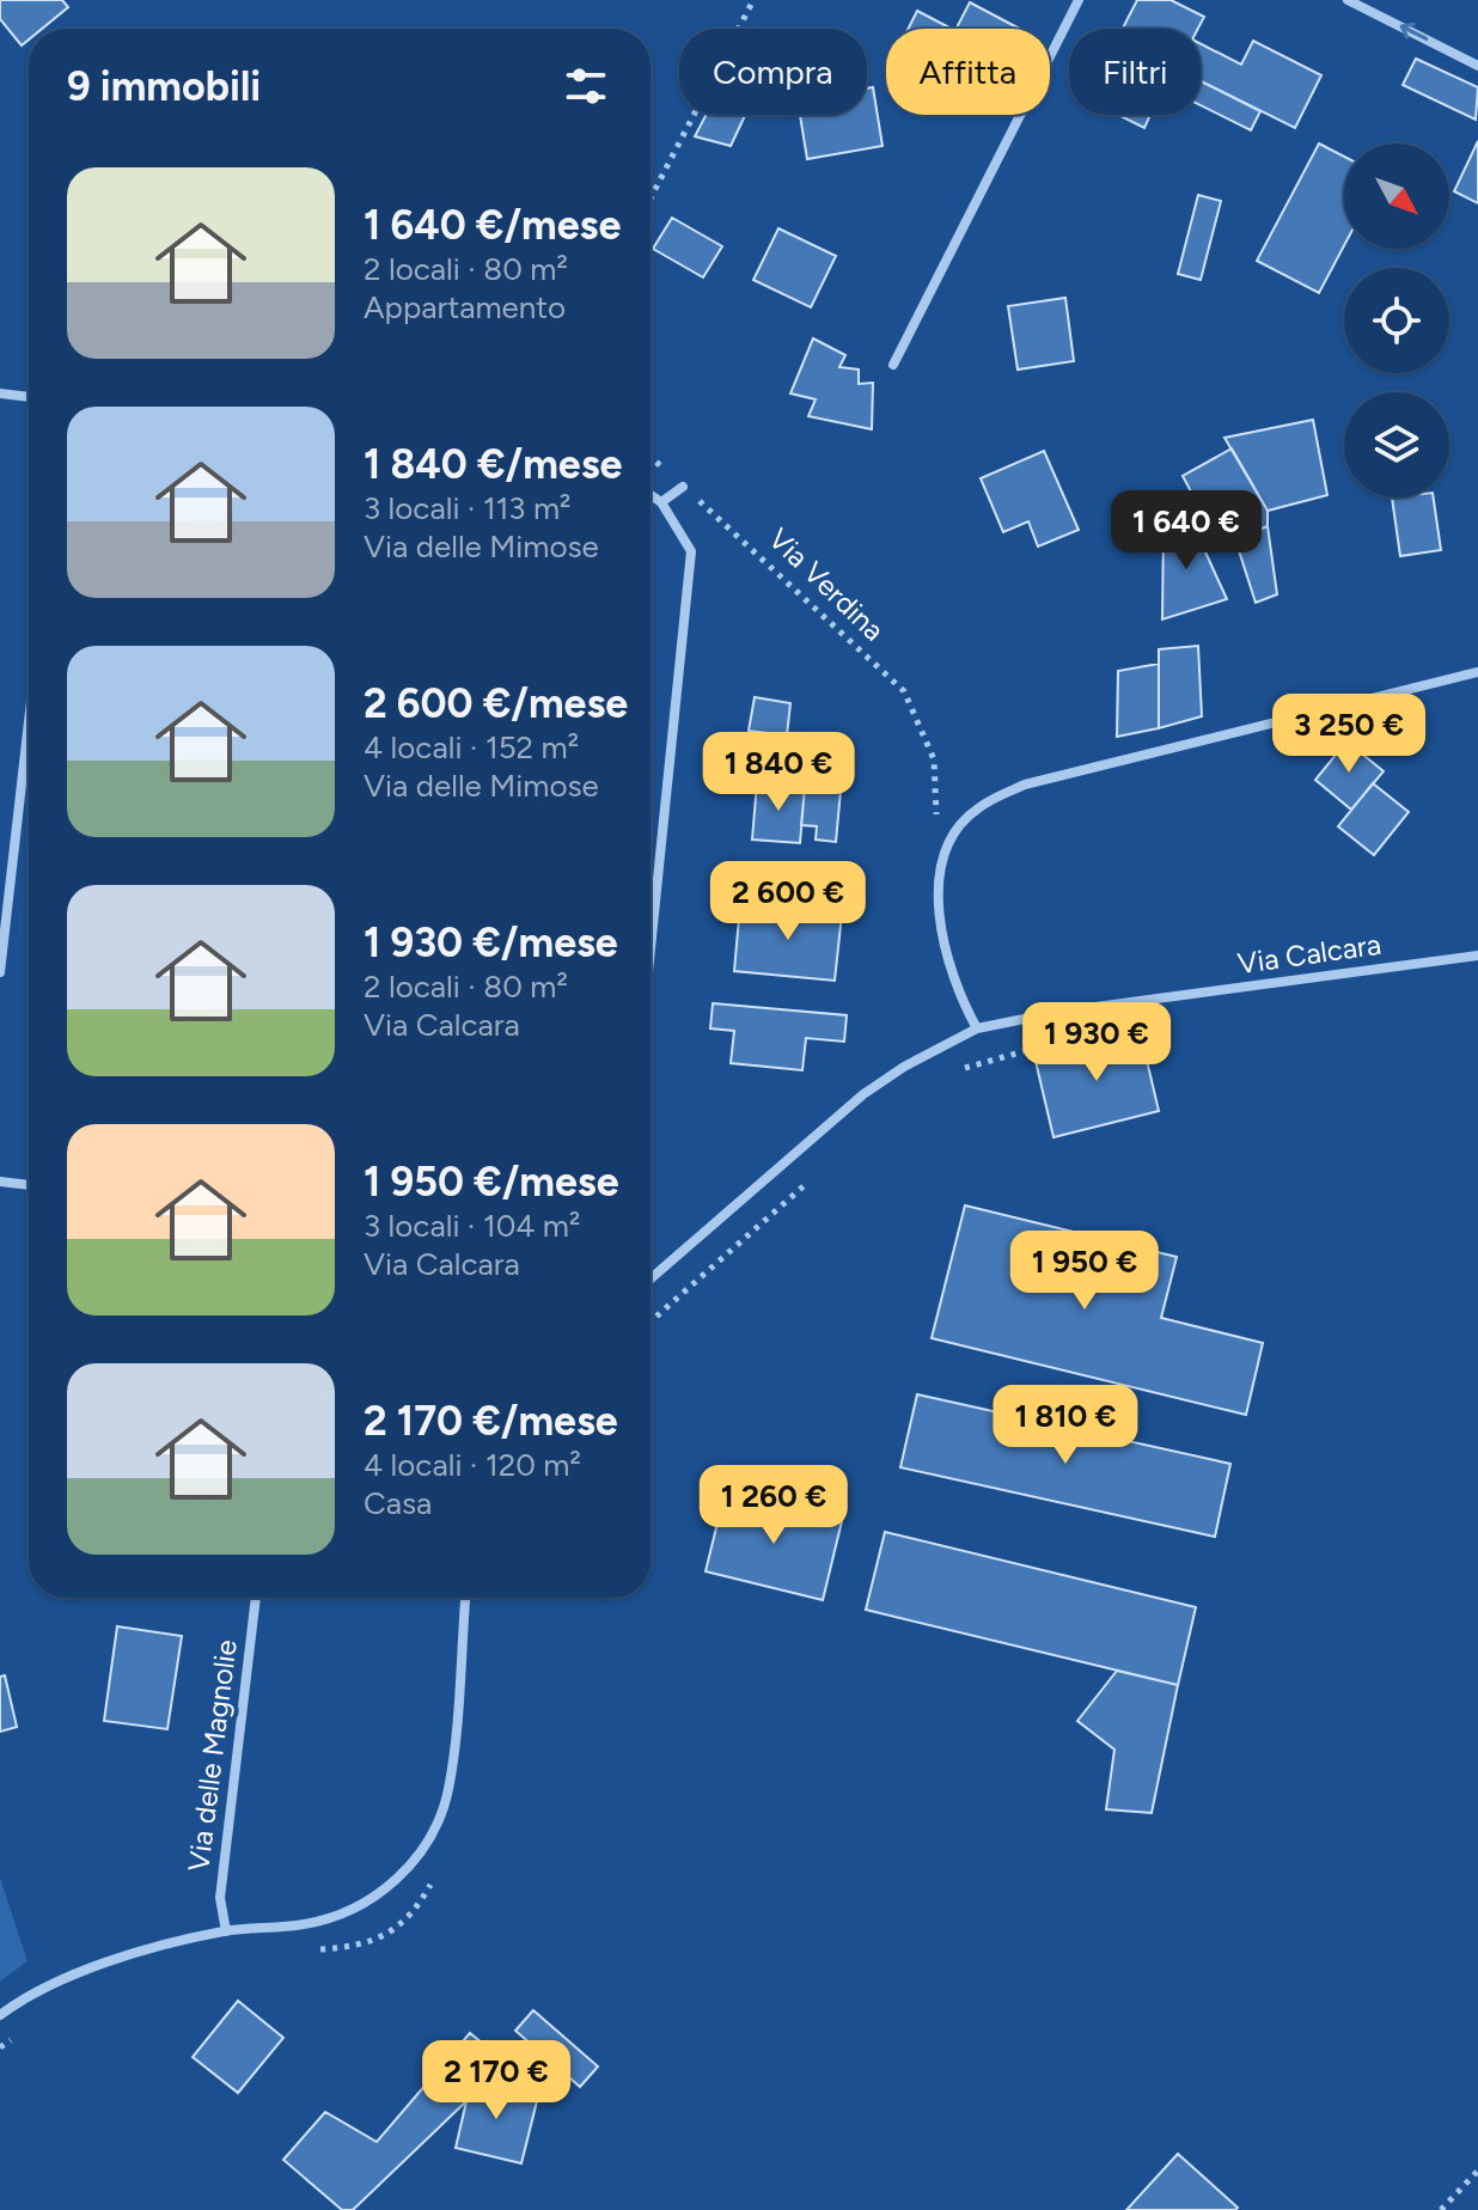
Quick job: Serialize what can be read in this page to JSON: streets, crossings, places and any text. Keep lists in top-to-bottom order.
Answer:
{
  "streets": {
    "street": ["Via Calcara", "Via delle Magnolie"],
    "path": ["Via Verdina"]
  },
  "north": "bottom right",
  "page": {
    "chip": ["Compra", "Affitta", "Filtri"],
    "heading": "9 immobili",
    "list": [
      {
        "name": "1 640 €/mese",
        "note": "2 locali · 80 m² · Appartamento"
      },
      {
        "name": "1 840 €/mese",
        "note": "3 locali · 113 m² · Via delle Mimose"
      },
      {
        "name": "2 600 €/mese",
        "note": "4 locali · 152 m² · Via delle Mimose"
      },
      {
        "name": "1 930 €/mese",
        "note": "2 locali · 80 m² · Via Calcara"
      },
      {
        "name": "1 950 €/mese",
        "note": "3 locali · 104 m² · Via Calcara"
      },
      {
        "name": "2 170 €/mese",
        "note": "4 locali · 120 m² · Casa"
      }
    ],
    "price": [
      "1 640 €",
      "3 250 €",
      "1 840 €",
      "2 600 €",
      "1 930 €",
      "1 950 €",
      "1 810 €",
      "1 260 €",
      "2 170 €"
    ]
  }
}
